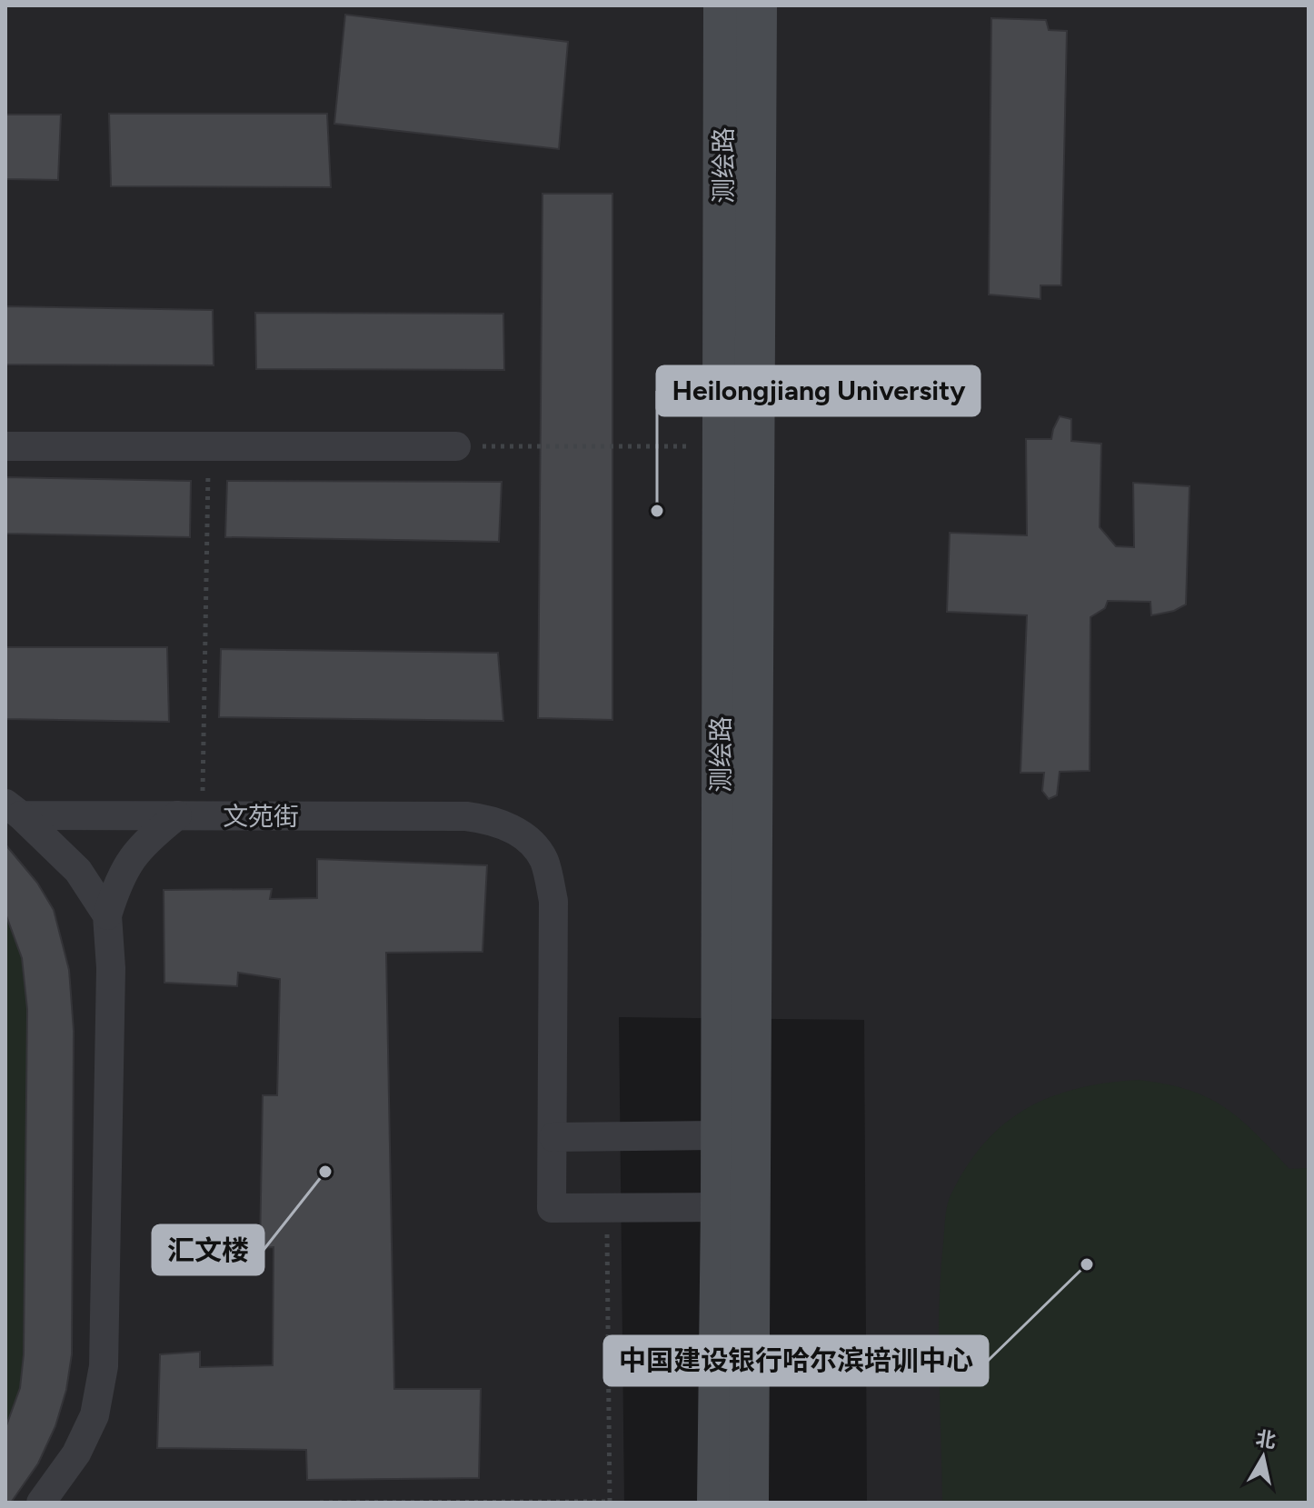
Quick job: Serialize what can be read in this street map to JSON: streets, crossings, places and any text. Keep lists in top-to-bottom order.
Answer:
{
  "streets": {
    "main road": ["测绘路"],
    "street": ["文苑街"]
  },
  "places": ["Heilongjiang University", "汇文楼", "中国建设银行哈尔滨培训中心"],
  "north": "top"
}
